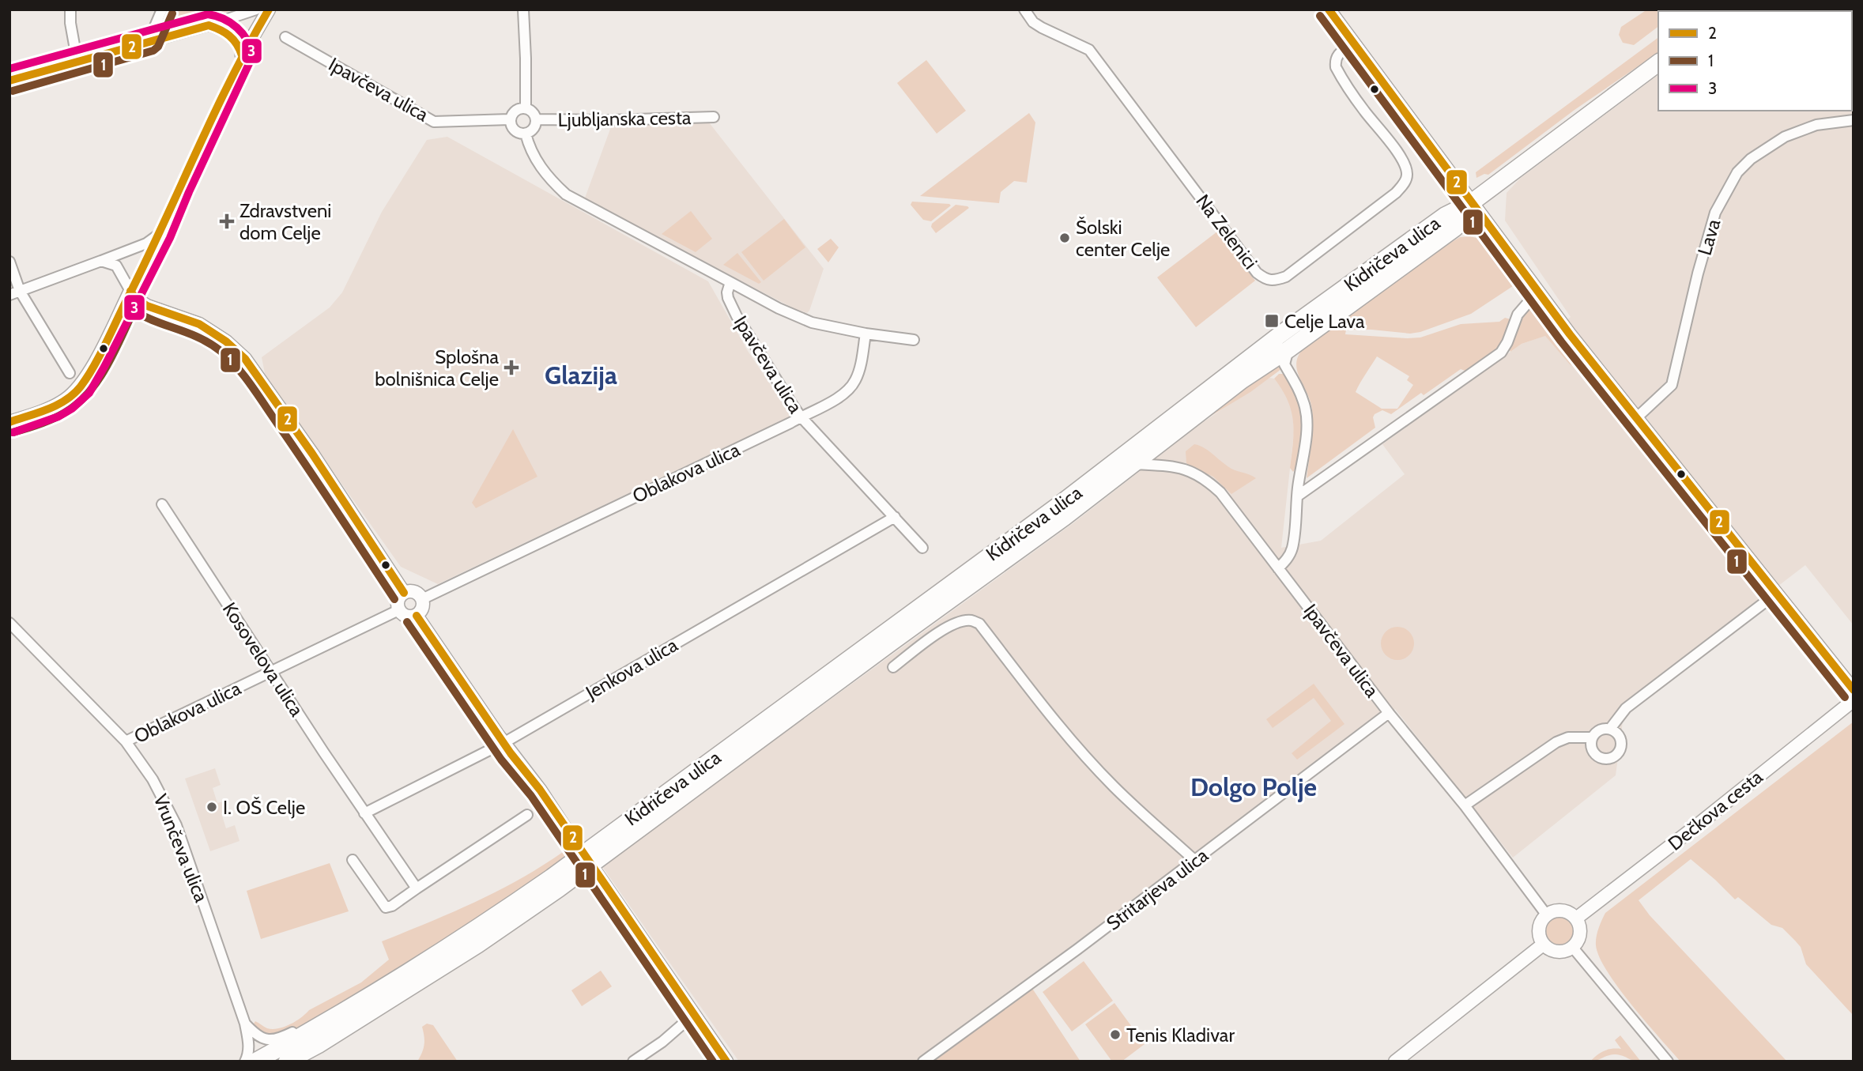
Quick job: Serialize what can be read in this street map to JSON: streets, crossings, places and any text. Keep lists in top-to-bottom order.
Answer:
{
  "streets": {
    "main road": ["Kidričeva ulica"],
    "street": [
      "Ipavčeva ulica",
      "Ljubljanska cesta",
      "Na Zelenici",
      "Lava",
      "Oblakova ulica",
      "Kosovelova ulica",
      "Jenkova ulica",
      "Dečkova cesta",
      "Vrunčeva ulica",
      "Stritarjeva ulica"
    ]
  },
  "crossings": [
    ["Ipavčeva ulica", "Ljubljanska cesta"],
    ["Ipavčeva ulica", "Kidričeva ulica"],
    ["Ipavčeva ulica", "Oblakova ulica"],
    ["Ipavčeva ulica", "Jenkova ulica"],
    ["Ipavčeva ulica", "Dečkova cesta"],
    ["Ipavčeva ulica", "Stritarjeva ulica"],
    ["Oblakova ulica", "Kosovelova ulica"],
    ["Oblakova ulica", "Vrunčeva ulica"],
    ["Kosovelova ulica", "Jenkova ulica"]
  ],
  "districts": ["Glazija", "Dolgo Polje"],
  "places": {
    "health": ["Zdravstveni dom Celje", "Splošna bolnišnica Celje"],
    "other": ["Šolski center Celje", "I. OŠ Celje", "Tenis Kladivar"],
    "transit": ["Celje Lava"]
  },
  "lines": ["transit line 2", "transit line 1", "transit line 3"],
  "legend": ["2", "1", "3"]
}
